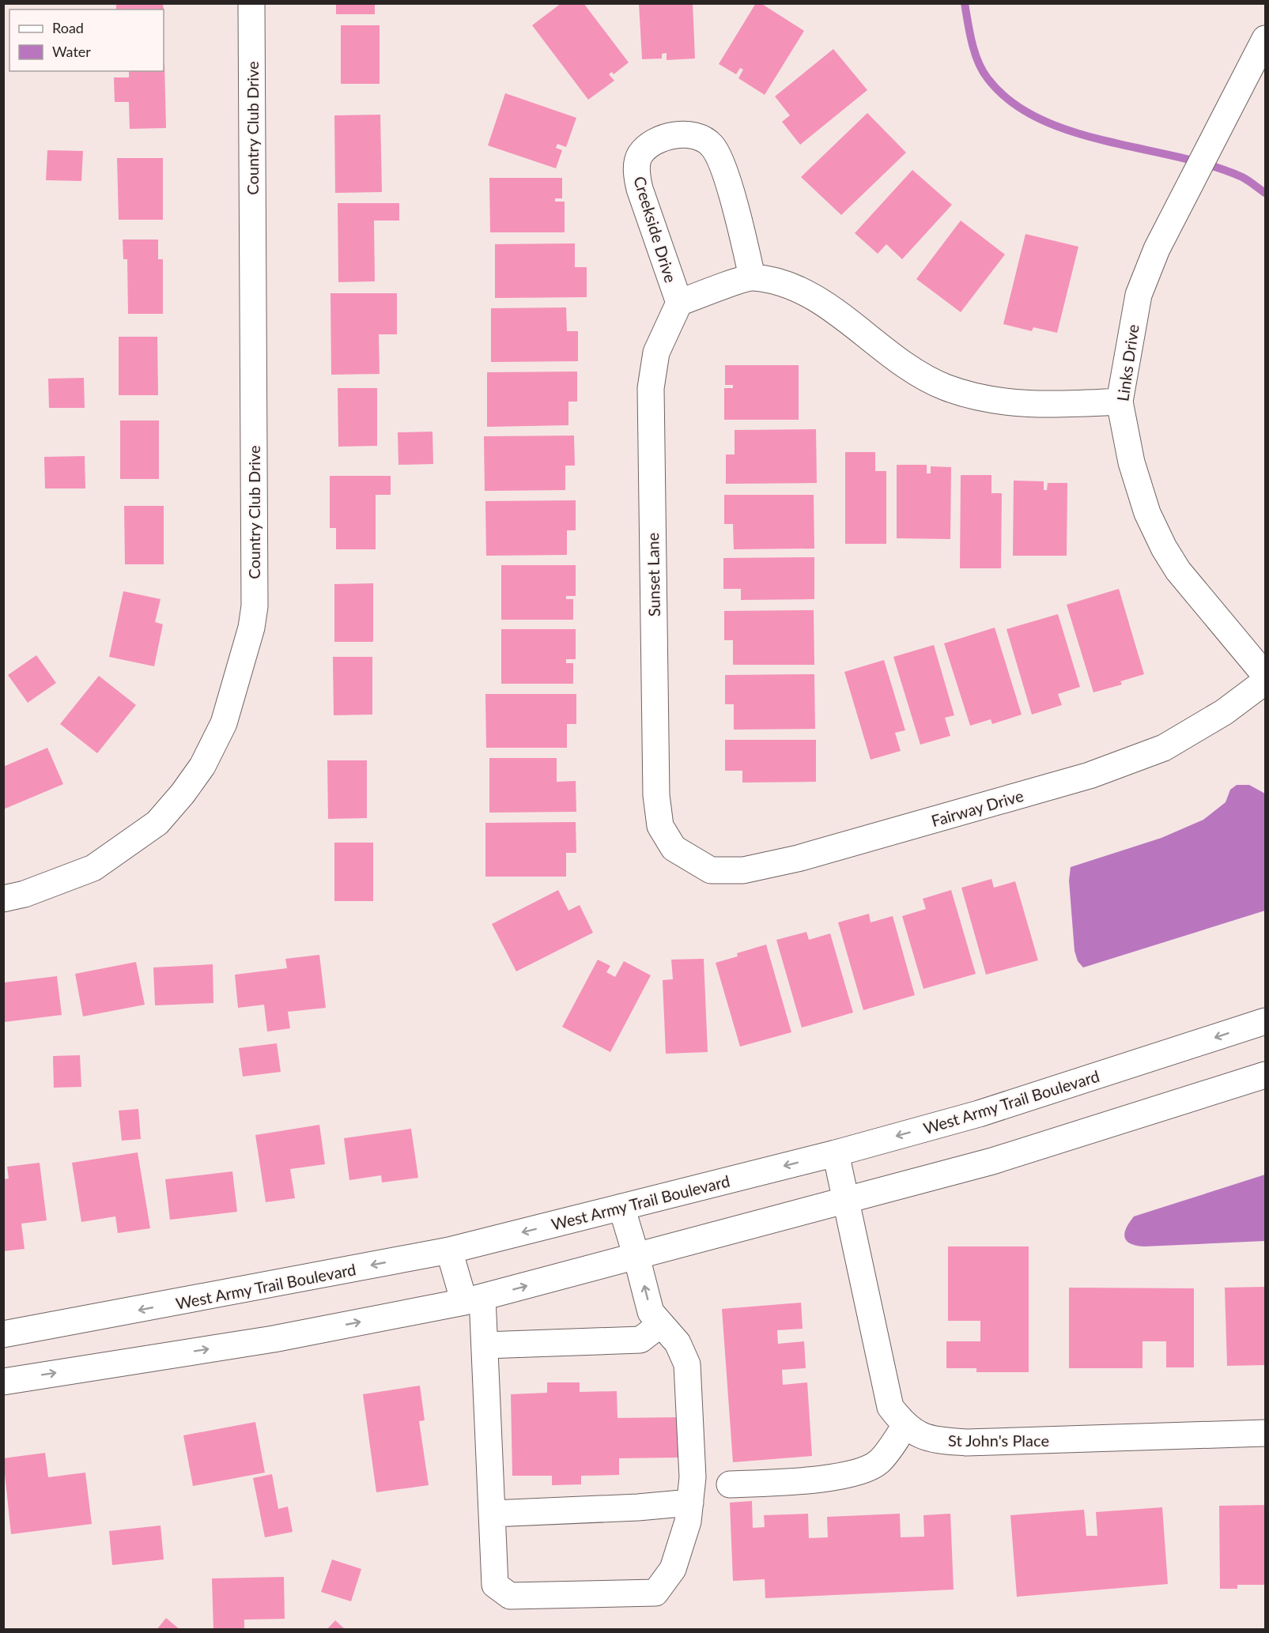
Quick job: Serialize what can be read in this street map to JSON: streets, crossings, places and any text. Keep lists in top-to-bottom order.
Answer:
{
  "streets": {
    "street": [
      "Country Club Drive",
      "Creekside Drive",
      "Links Drive",
      "Sunset Lane",
      "Fairway Drive",
      "West Army Trail Boulevard",
      "St John's Place"
    ]
  },
  "crossings": [
    ["Creekside Drive", "Sunset Lane"],
    ["Sunset Lane", "Fairway Drive"],
    ["West Army Trail Boulevard", "St John's Place"]
  ],
  "legend": ["Road", "Water"]
}
